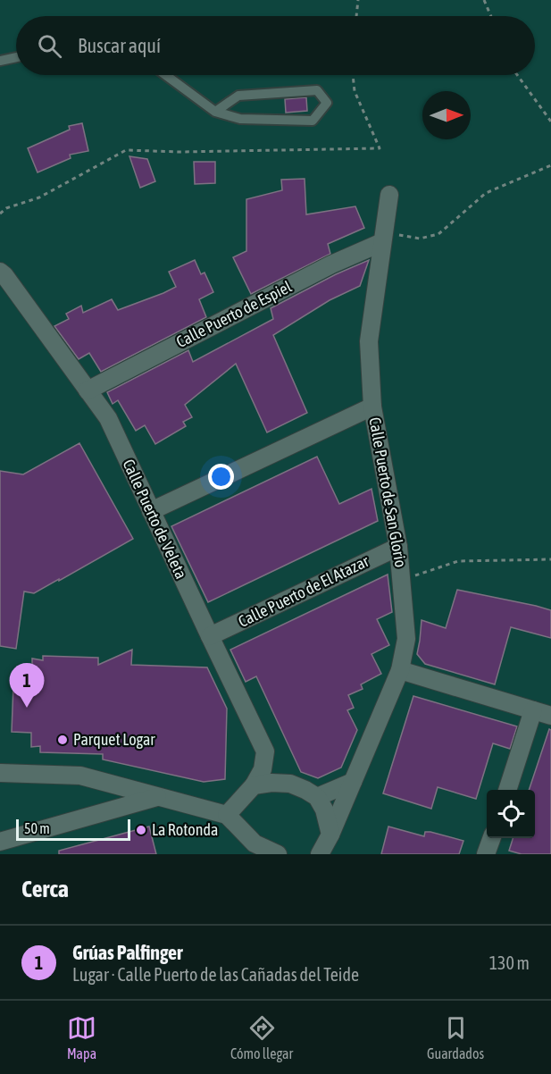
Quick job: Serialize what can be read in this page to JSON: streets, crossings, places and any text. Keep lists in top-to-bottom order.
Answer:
{
  "streets": {
    "street": [
      "Calle Puerto de Espiel",
      "Calle Puerto de San Glorio",
      "Calle Puerto de Veleta",
      "Calle Puerto de El Atazar"
    ]
  },
  "crossings": [
    ["Calle Puerto de Espiel", "Calle Puerto de San Glorio"],
    ["Calle Puerto de Espiel", "Calle Puerto de Veleta"],
    ["Calle Puerto de San Glorio", "Calle Puerto de El Atazar"],
    ["Calle Puerto de Veleta", "Calle Puerto de El Atazar"]
  ],
  "places": ["Parquet Logar", "La Rotonda"],
  "scale_bar": "50 m",
  "north": "right",
  "page": {
    "search": "Buscar aquí",
    "pins": "1",
    "scale": "50 m",
    "heading": "Cerca",
    "list": [
      {
        "mark": "1",
        "name": "Grúas Palfinger",
        "note": "Lugar · Calle Puerto de las Cañadas del Teide",
        "value": "130 m"
      }
    ],
    "nav": ["Mapa", "Cómo llegar", "Guardados"]
  }
}
